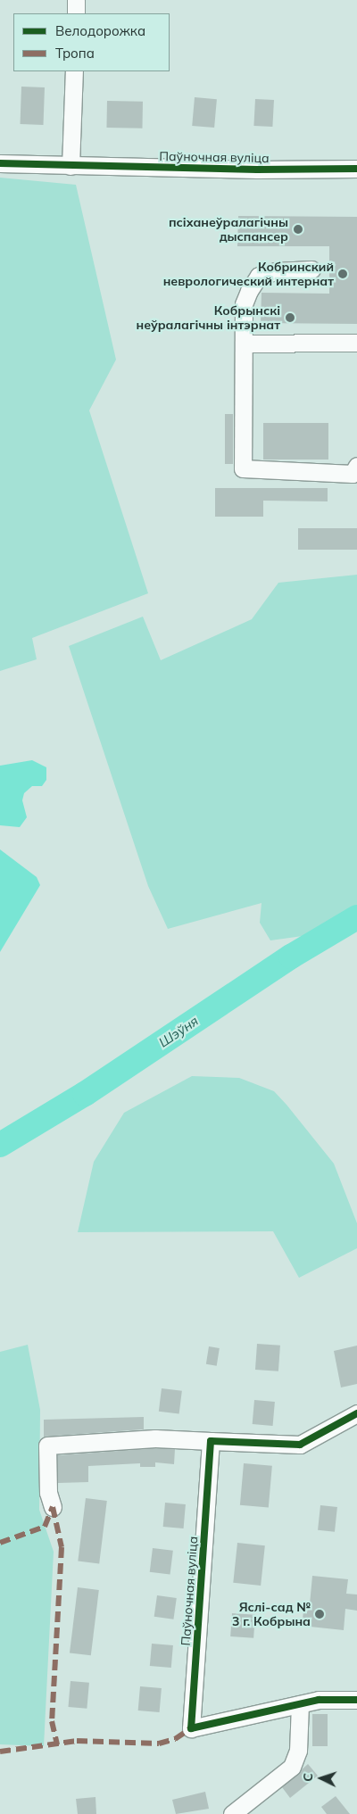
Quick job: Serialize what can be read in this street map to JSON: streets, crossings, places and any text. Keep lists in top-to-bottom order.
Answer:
{
  "streets": {
    "street": ["Паўночная вуліца"]
  },
  "water": ["Шэўня"],
  "places": [
    "псіханеўралагічны дыспансер",
    "Кобринский неврологический интернат",
    "Кобрынскі неўралагічны інтэрнат",
    "Яслі-сад № 3 г. Кобрына"
  ],
  "legend": ["Велодорожка", "Тропа"],
  "north": "left"
}
